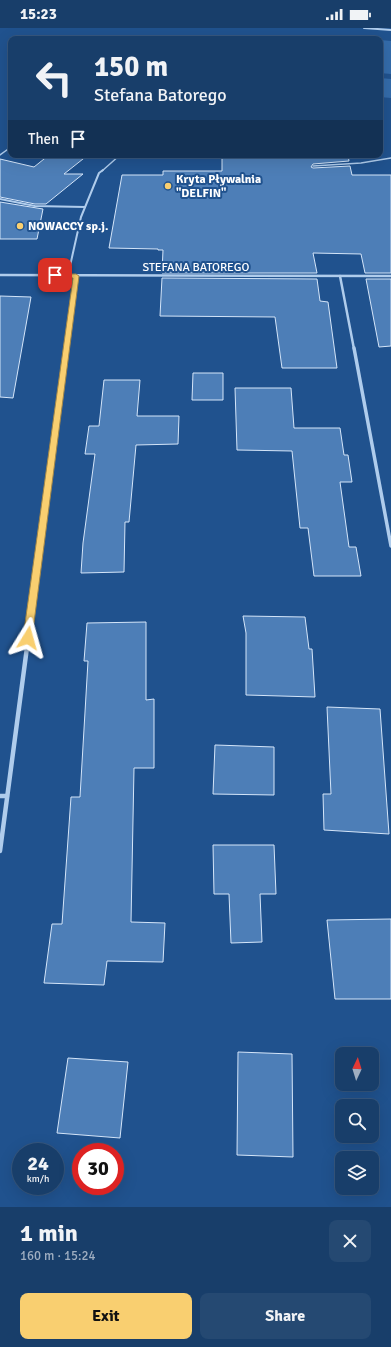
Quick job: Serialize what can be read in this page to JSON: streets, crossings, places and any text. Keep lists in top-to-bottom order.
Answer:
{
  "streets": {
    "street": ["STEFANA BATOREGO"]
  },
  "places": ["Kryta Pływalnia \"DELFIN\"", "NOWACCY sp.j."],
  "north": "top",
  "page": {
    "status": "15:23",
    "turn": ["150 m", "Stefana Batorego"],
    "then": "Then",
    "speed": "24 km/h",
    "limit": "30",
    "heading": ["1 min", "160 m · 15:24"],
    "buttons": ["Exit", "Share"]
  }
}
